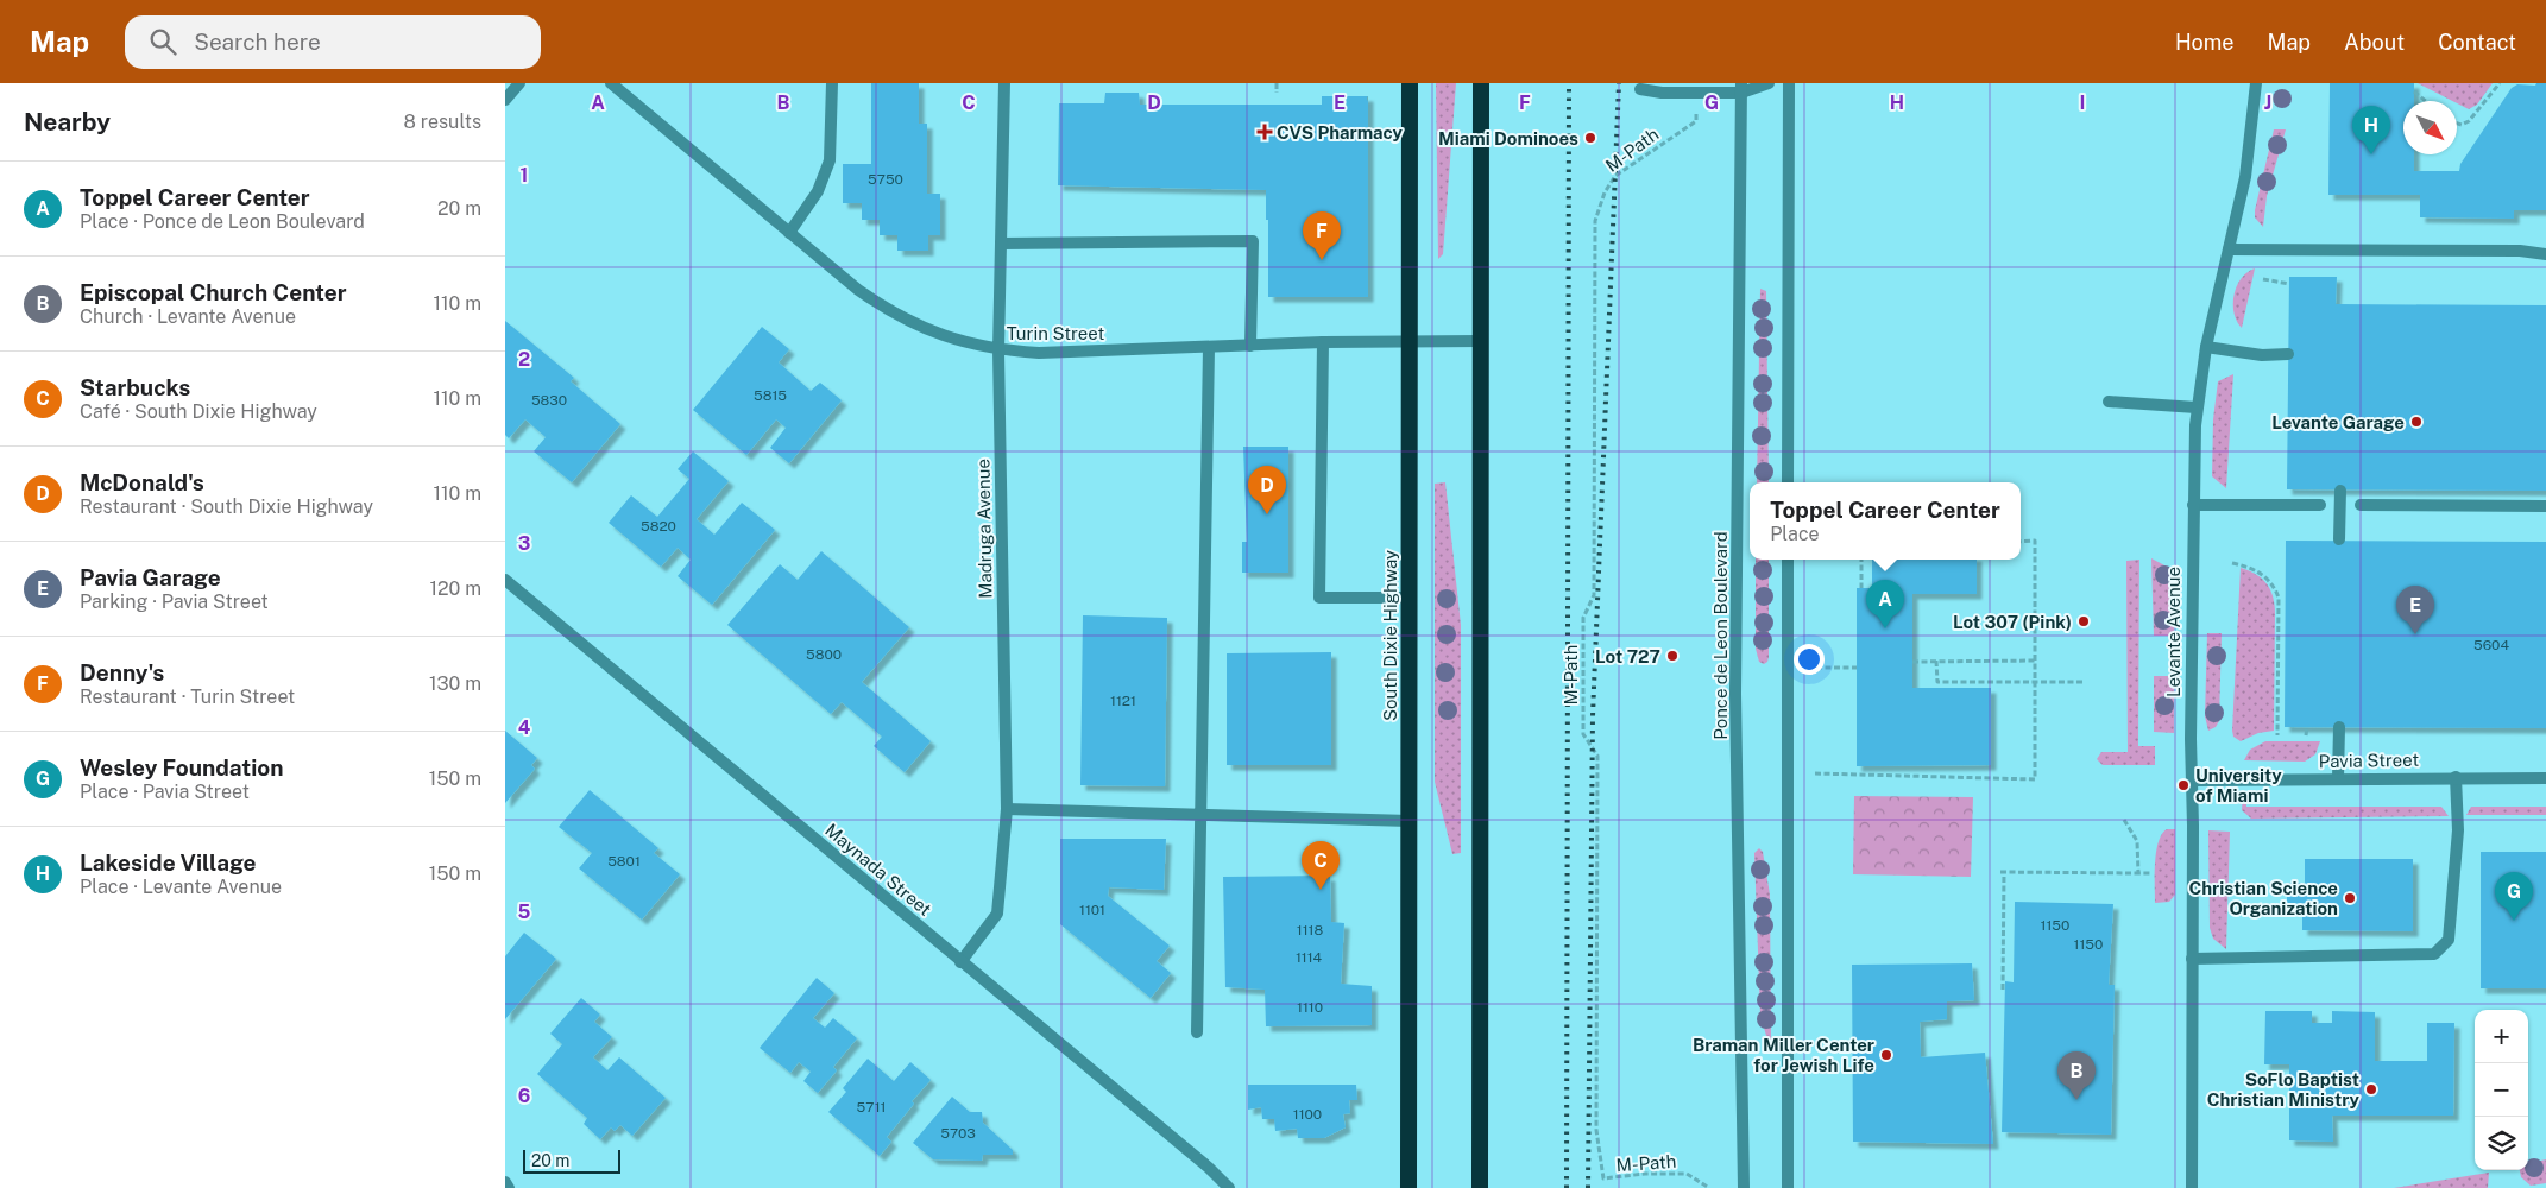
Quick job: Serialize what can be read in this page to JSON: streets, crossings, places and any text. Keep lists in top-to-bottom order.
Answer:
{
  "streets": {
    "highway": ["South Dixie Highway"],
    "street": [
      "Turin Street",
      "Madruga Avenue",
      "Levante Avenue",
      "Ponce de Leon Boulevard",
      "Pavia Street",
      "Maynada Street"
    ],
    "path": ["M-Path"]
  },
  "crossings": [
    ["Turin Street", "Madruga Avenue"],
    ["Turin Street", "South Dixie Highway"],
    ["Madruga Avenue", "Maynada Street"],
    ["Levante Avenue", "Pavia Street"]
  ],
  "places": {
    "health": ["CVS Pharmacy"],
    "other": [
      "Miami Dominoes",
      "Levante Garage",
      "Lot 307 (Pink)",
      "Lot 727",
      "University of Miami",
      "Christian Science Organization",
      "Braman Miller Center for Jewish Life",
      "SoFlo Baptist Christian Ministry"
    ]
  },
  "house_numbers": [
    "5750",
    "5815",
    "5830",
    "5820",
    "5604",
    "5800",
    "1121",
    "5801",
    "1101",
    "1150",
    "1118",
    "1150",
    "1114",
    "1110",
    "5711",
    "1100",
    "5703"
  ],
  "scale_bar": "20 m",
  "north": "bottom right",
  "page": {
    "header": "Map",
    "search": "Search here",
    "nav": [
      "Home",
      "Map",
      "About",
      "Contact"
    ],
    "heading": ["Nearby", "8 results"],
    "pins": [
      "H",
      "F",
      "D",
      "A",
      "E",
      "C",
      "G",
      "B"
    ],
    "list": [
      {
        "mark": "A",
        "name": "Toppel Career Center",
        "note": "Place · Ponce de Leon Boulevard",
        "value": "20 m"
      },
      {
        "mark": "B",
        "name": "Episcopal Church Center",
        "note": "Church · Levante Avenue",
        "value": "110 m"
      },
      {
        "mark": "C",
        "name": "Starbucks",
        "note": "Café · South Dixie Highway",
        "value": "110 m"
      },
      {
        "mark": "D",
        "name": "McDonald's",
        "note": "Restaurant · South Dixie Highway",
        "value": "110 m"
      },
      {
        "mark": "E",
        "name": "Pavia Garage",
        "note": "Parking · Pavia Street",
        "value": "120 m"
      },
      {
        "mark": "F",
        "name": "Denny's",
        "note": "Restaurant · Turin Street",
        "value": "130 m"
      },
      {
        "mark": "G",
        "name": "Wesley Foundation",
        "note": "Place · Pavia Street",
        "value": "150 m"
      },
      {
        "mark": "H",
        "name": "Lakeside Village",
        "note": "Place · Levante Avenue",
        "value": "150 m"
      }
    ],
    "popup": ["Toppel Career Center", "Place"],
    "map_buttons": ["+", "−"],
    "scale": "20 m"
  },
  "grid": {
    "columns": [
      "A",
      "B",
      "C",
      "D",
      "E",
      "F",
      "G",
      "H",
      "I",
      "J"
    ],
    "rows": [
      "1",
      "2",
      "3",
      "4",
      "5",
      "6"
    ]
  }
}
